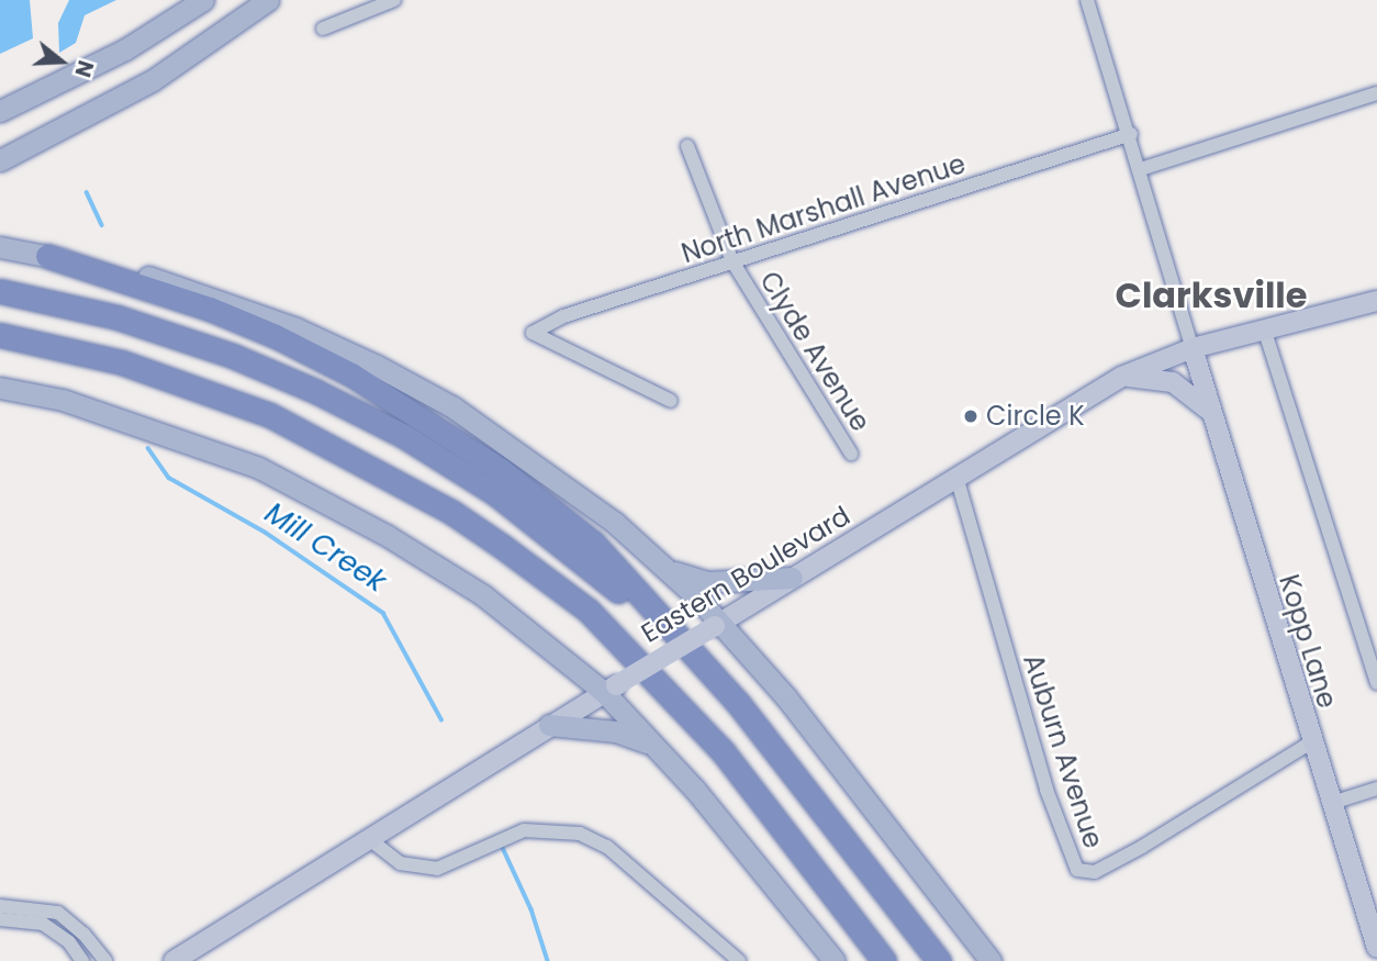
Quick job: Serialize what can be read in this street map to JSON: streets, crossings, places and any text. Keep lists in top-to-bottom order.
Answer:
{
  "streets": {
    "main road": ["Eastern Boulevard", "Kopp Lane"],
    "street": ["North Marshall Avenue", "Clyde Avenue", "Auburn Avenue"]
  },
  "crossings": [
    ["North Marshall Avenue", "Clyde Avenue"],
    ["Eastern Boulevard", "Kopp Lane"],
    ["Eastern Boulevard", "Auburn Avenue"],
    ["Kopp Lane", "Auburn Avenue"]
  ],
  "districts": ["Clarksville"],
  "water": ["Mill Creek"],
  "places": ["Circle K"],
  "north": "right"
}
